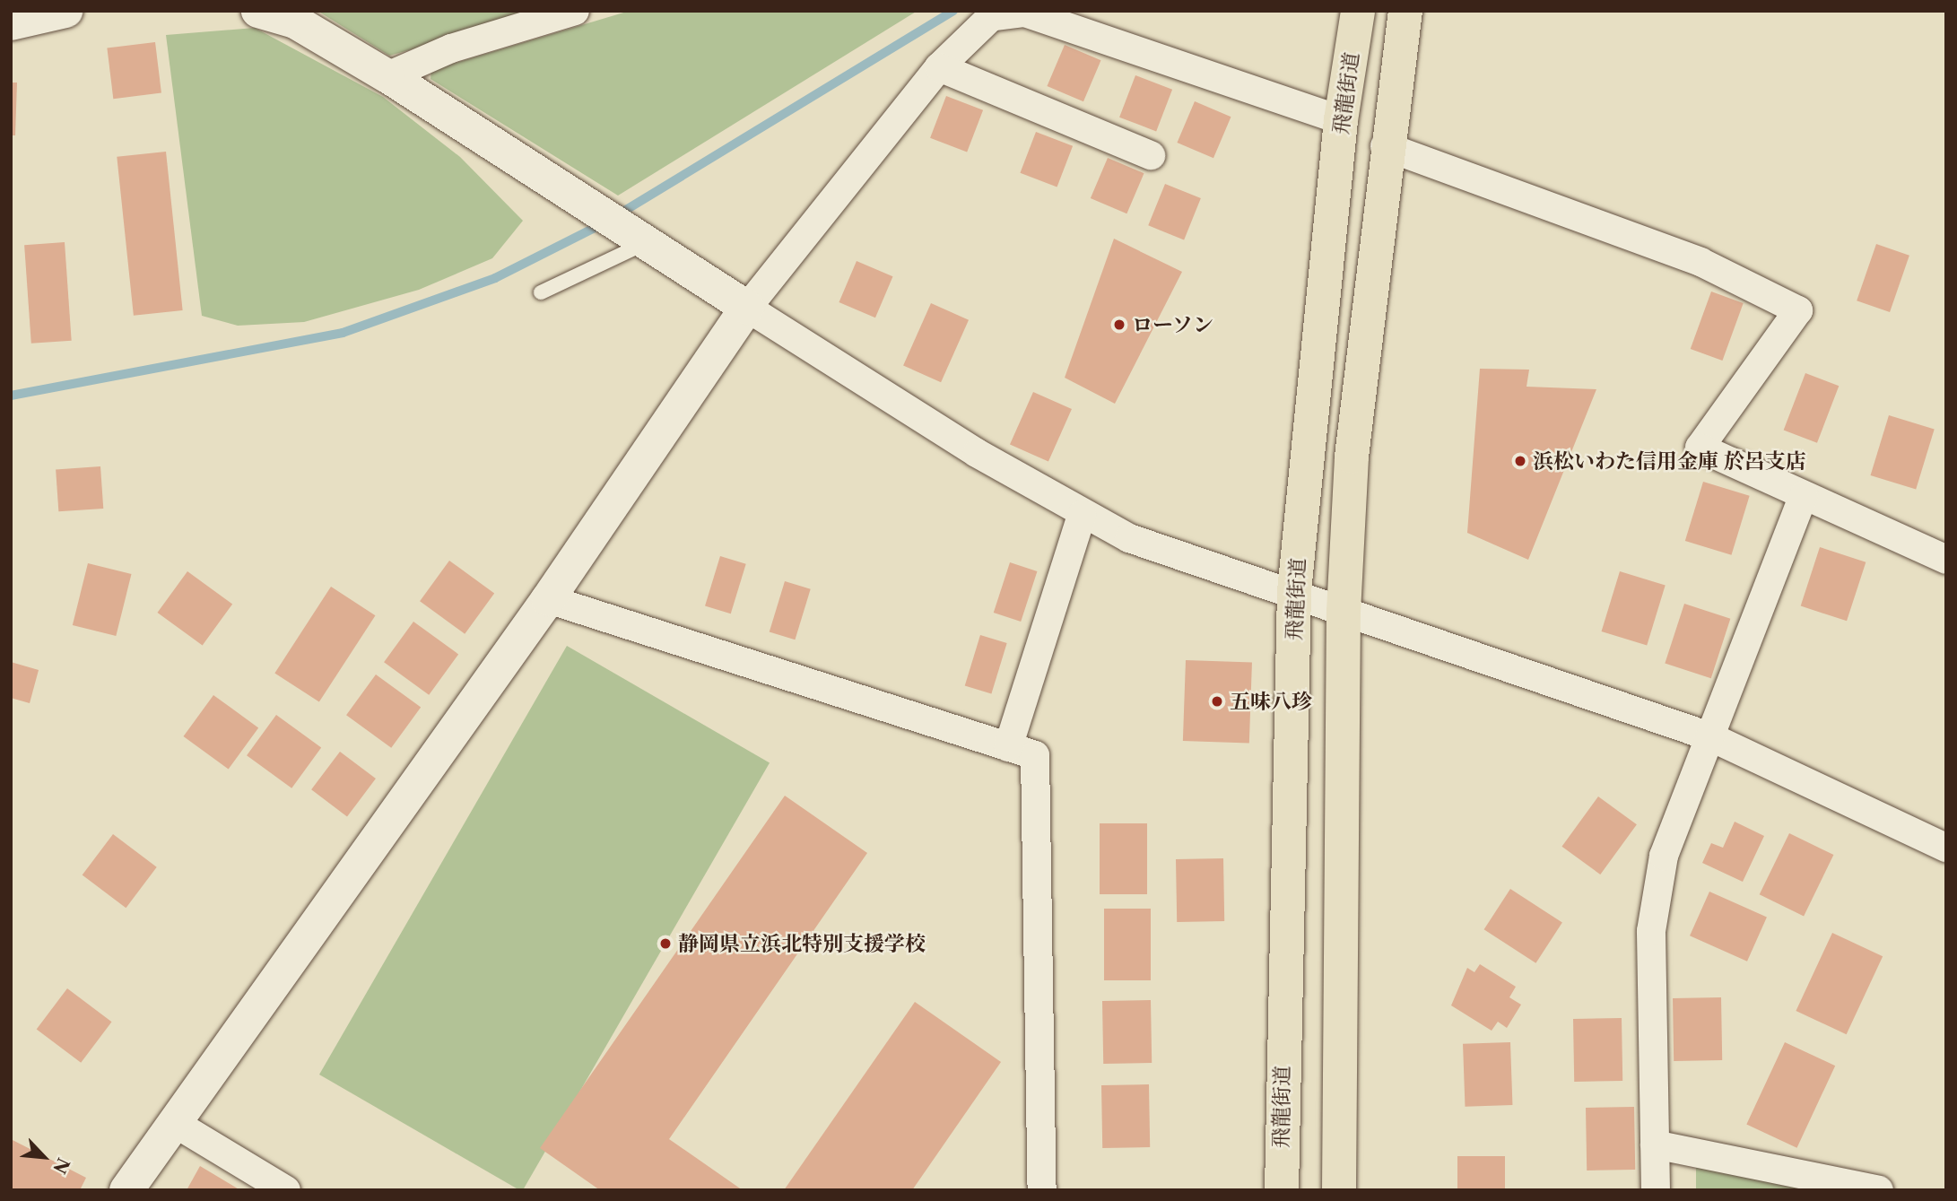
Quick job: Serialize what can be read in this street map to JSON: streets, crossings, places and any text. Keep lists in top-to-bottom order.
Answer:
{
  "streets": {
    "highway": ["飛龍街道"]
  },
  "places": [
    "ローソン",
    "浜松いわた信用金庫 於呂支店",
    "五味八珍",
    "静岡県立浜北特別支援学校"
  ],
  "north": "bottom right"
}
